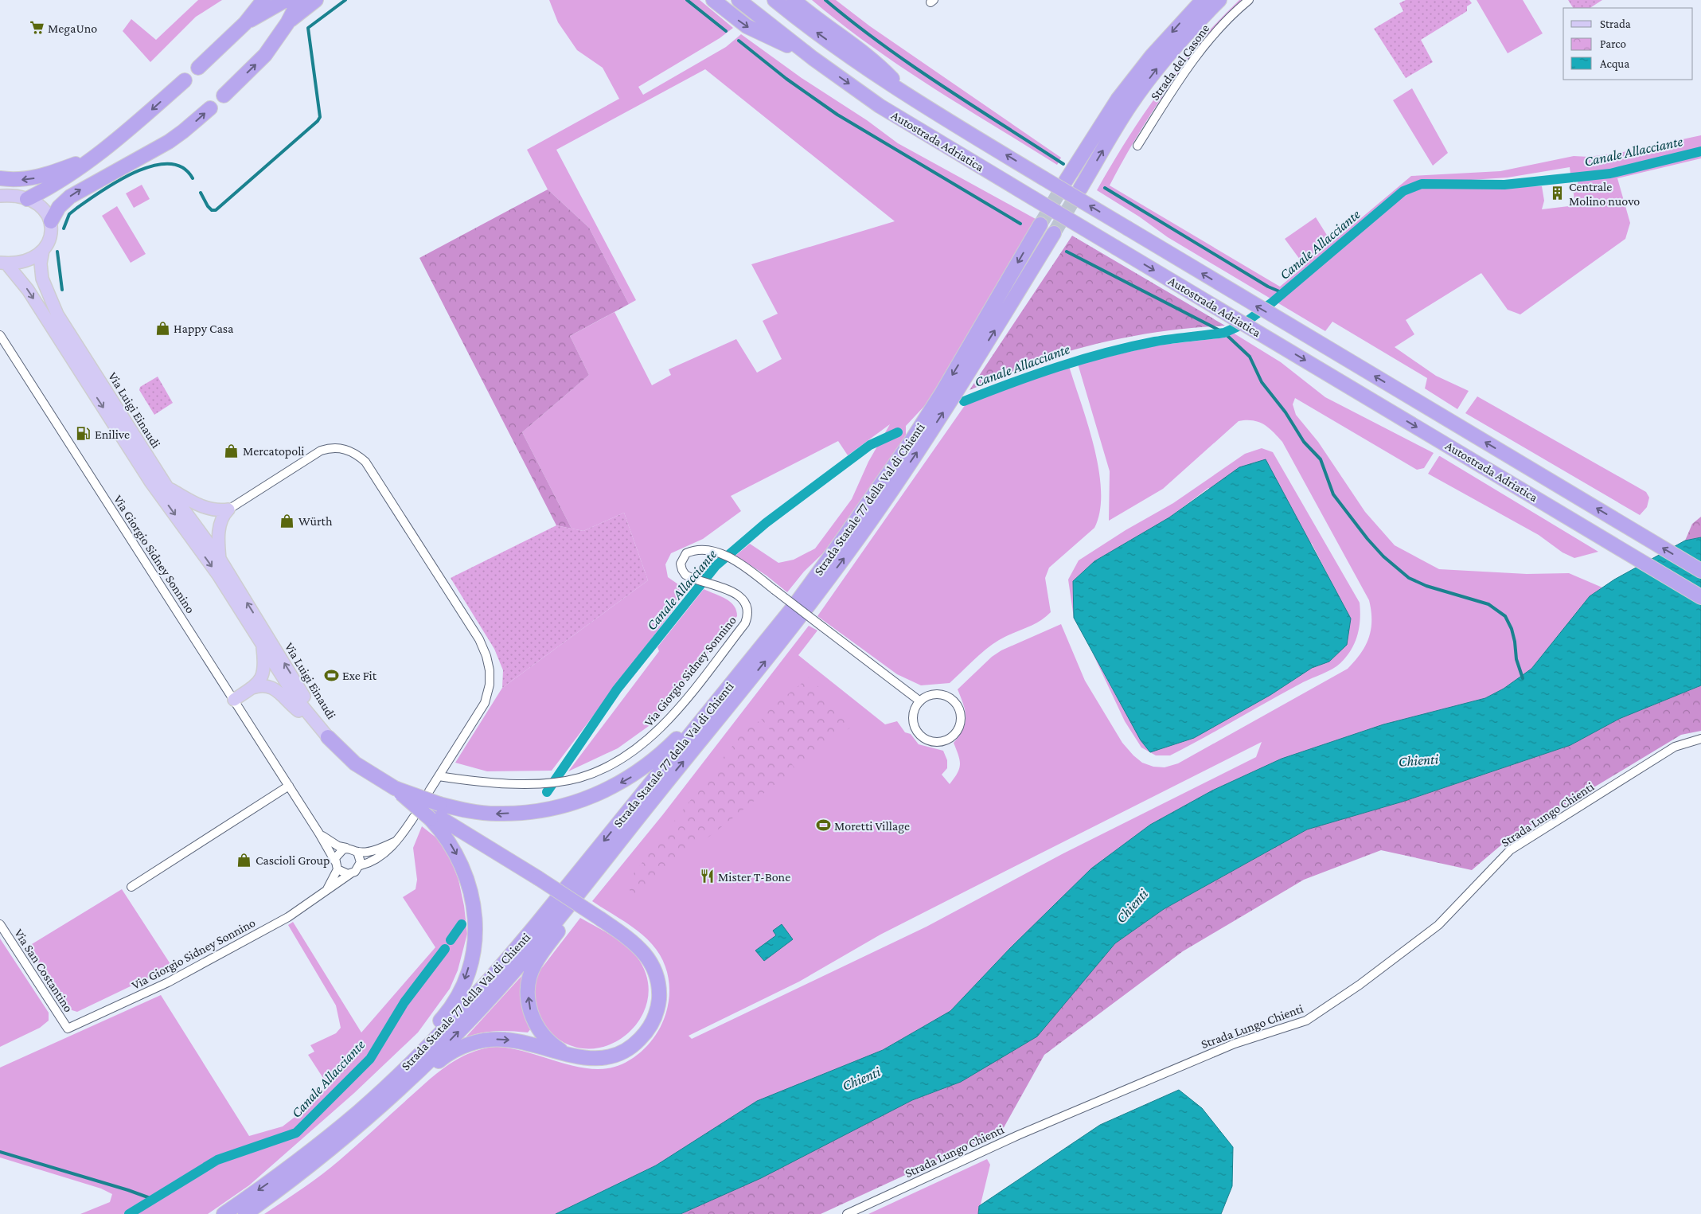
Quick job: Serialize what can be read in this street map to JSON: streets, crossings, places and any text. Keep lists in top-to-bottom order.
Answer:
{
  "streets": {
    "highway": ["Autostrada Adriatica", "Strada Statale 77 della Val di Chienti"],
    "main road": ["Via Luigi Einaudi"],
    "street": [
      "Strada del Casone",
      "Via Giorgio Sidney Sonnino",
      "Strada Lungo Chienti",
      "Via San Costantino"
    ]
  },
  "crossings": [
    ["Via Giorgio Sidney Sonnino", "Via San Costantino"]
  ],
  "water": ["Canale Allacciante", "Chienti"],
  "places": {
    "supermarket": ["MegaUno"],
    "building": ["Centrale Molino nuovo"],
    "shop": [
      "Happy Casa",
      "Mercatopoli",
      "Würth",
      "Cascioli Group"
    ],
    "fuel station": ["Enilive"],
    "sports": ["Exe Fit", "Moretti Village"],
    "restaurant": ["Mister T-Bone"]
  },
  "legend": ["Strada", "Parco", "Acqua"]
}
